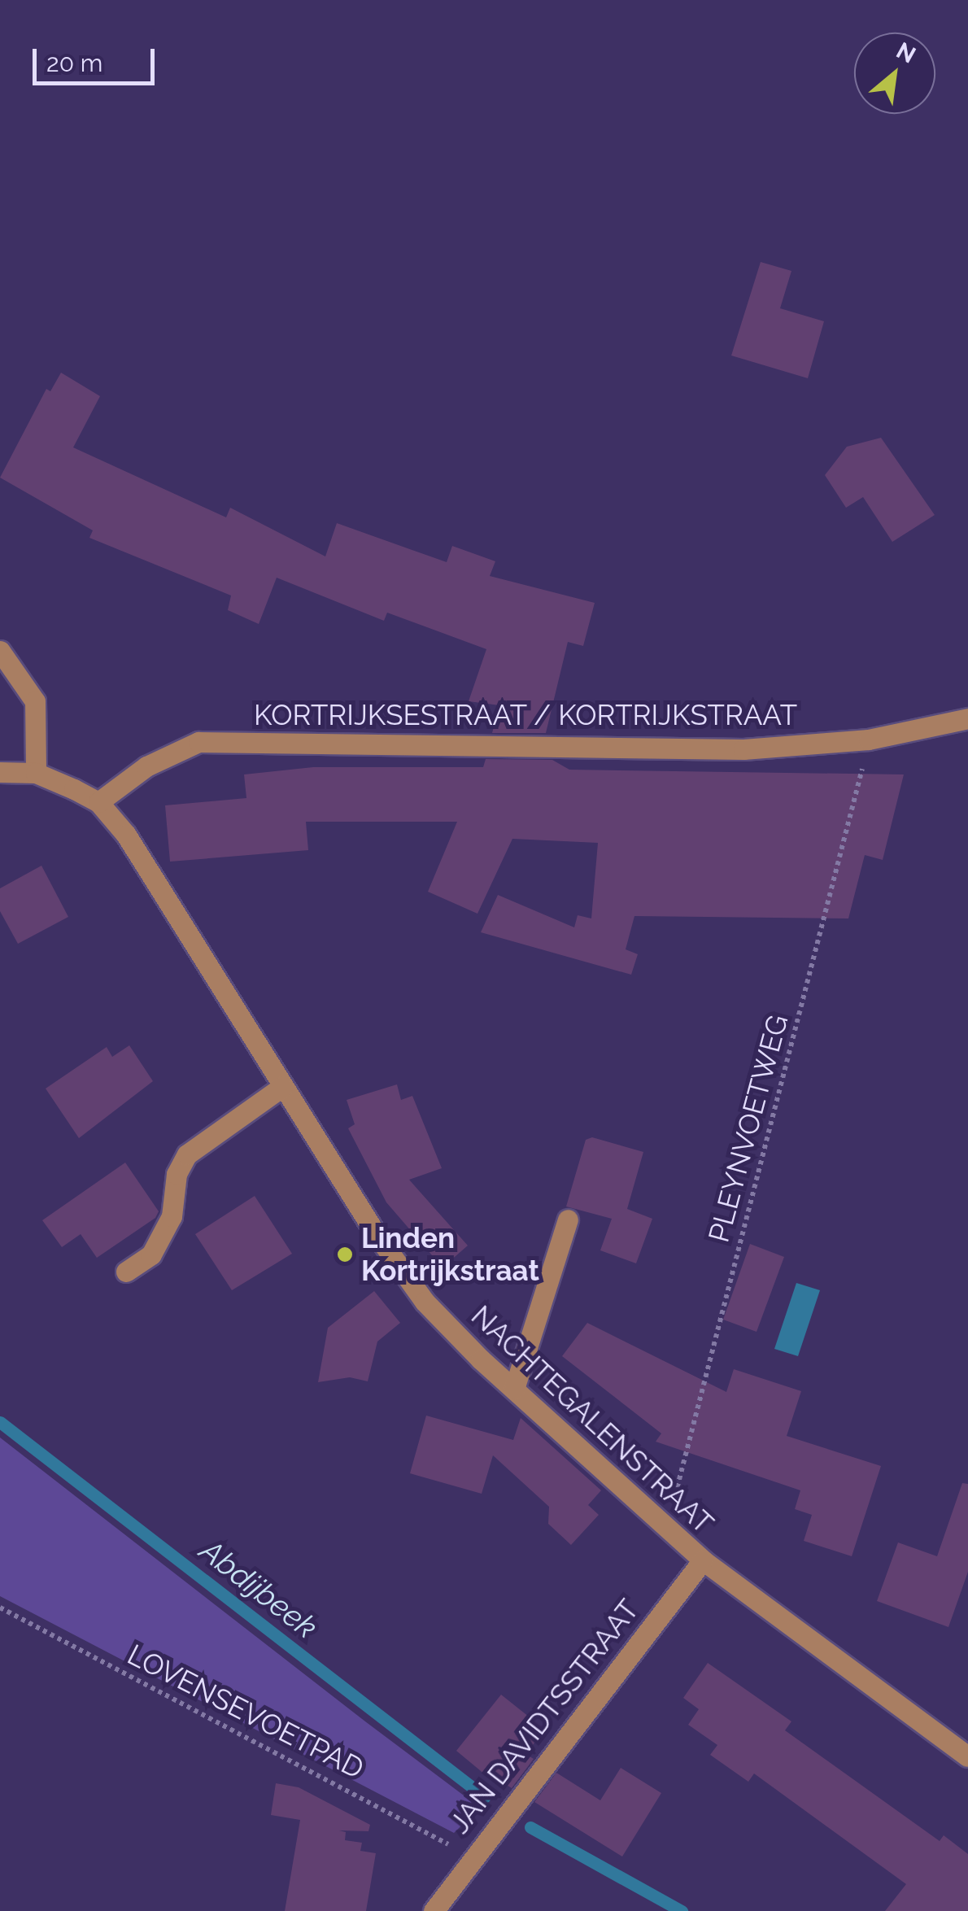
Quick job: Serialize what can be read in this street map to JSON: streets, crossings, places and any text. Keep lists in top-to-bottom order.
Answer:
{
  "streets": {
    "street": ["KORTRIJKSESTRAAT / KORTRIJKSTRAAT", "NACHTEGALENSTRAAT", "JAN DAVIDTSSTRAAT"],
    "path": ["PLEYNVOETWEG", "LOVENSEVOETPAD"]
  },
  "crossings": [
    ["KORTRIJKSESTRAAT / KORTRIJKSTRAAT", "PLEYNVOETWEG"],
    ["KORTRIJKSESTRAAT / KORTRIJKSTRAAT", "NACHTEGALENSTRAAT"],
    ["PLEYNVOETWEG", "NACHTEGALENSTRAAT"],
    ["NACHTEGALENSTRAAT", "JAN DAVIDTSSTRAAT"],
    ["LOVENSEVOETPAD", "JAN DAVIDTSSTRAAT"]
  ],
  "water": ["Abdijbeek"],
  "places": ["Linden Kortrijkstraat"],
  "scale_bar": "20 m",
  "north": "top right"
}
